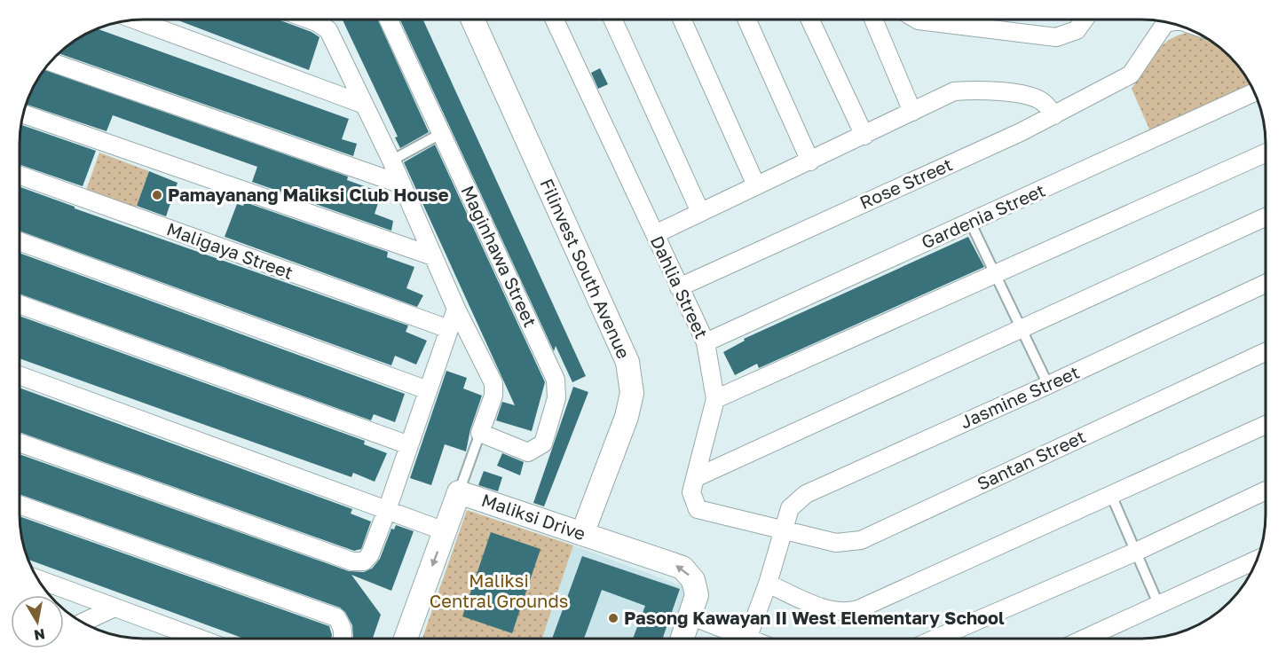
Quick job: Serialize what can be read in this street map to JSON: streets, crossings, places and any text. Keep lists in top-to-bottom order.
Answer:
{
  "streets": {
    "street": [
      "Rose Street",
      "Gardenia Street",
      "Maligaya Street",
      "Maginhawa Street",
      "Filinvest South Avenue",
      "Dahlia Street",
      "Jasmine Street",
      "Santan Street",
      "Maliksi Drive"
    ]
  },
  "crossings": [
    ["Rose Street", "Dahlia Street"],
    ["Gardenia Street", "Dahlia Street"],
    ["Filinvest South Avenue", "Maliksi Drive"],
    ["Dahlia Street", "Jasmine Street"],
    ["Dahlia Street", "Santan Street"],
    ["Jasmine Street", "Santan Street"]
  ],
  "parks": ["Maliksi Central Grounds"],
  "places": ["Pamayanang Maliksi Club House", "Pasong Kawayan II West Elementary School"],
  "north": "bottom"
}
